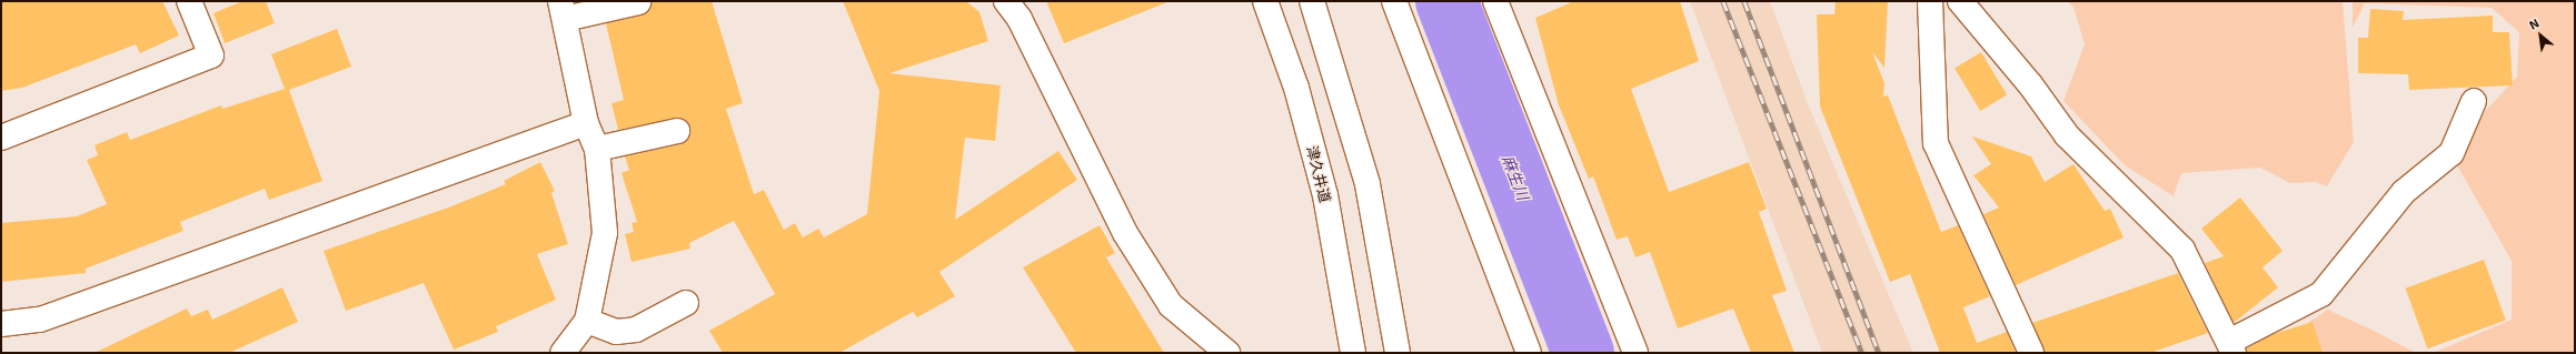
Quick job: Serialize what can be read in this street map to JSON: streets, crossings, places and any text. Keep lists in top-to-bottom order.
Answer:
{
  "streets": {
    "street": ["津久井道"]
  },
  "water": ["麻生川"],
  "north": "top left"
}
